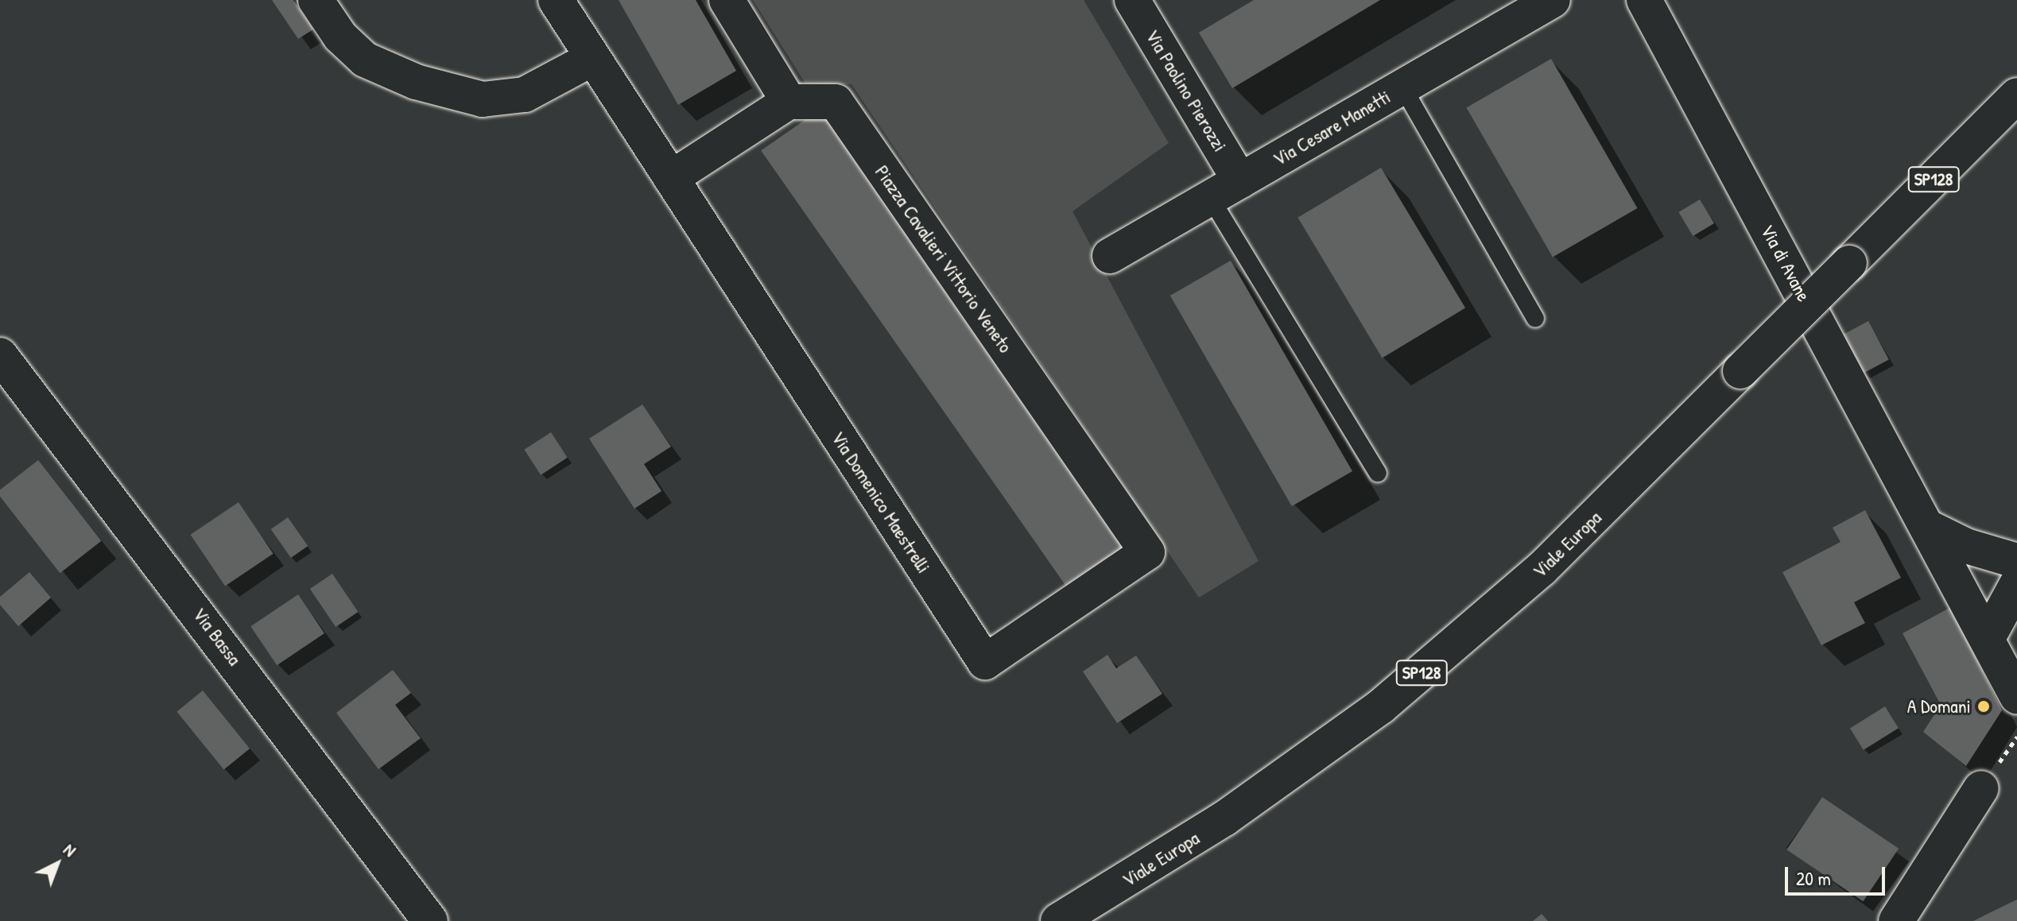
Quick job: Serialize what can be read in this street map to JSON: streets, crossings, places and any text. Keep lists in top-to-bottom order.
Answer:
{
  "streets": {
    "street": [
      "Via Paolino Pierozzi",
      "Via Cesare Manetti",
      "SP128",
      "Piazza Cavalieri Vittorio Veneto",
      "Via di Avane",
      "Via Domenico Maestrelli",
      "Viale Europa",
      "Via Bassa"
    ]
  },
  "crossings": [
    ["Via Paolino Pierozzi", "Via Cesare Manetti"],
    ["Piazza Cavalieri Vittorio Veneto", "Via Domenico Maestrelli"]
  ],
  "places": ["A Domani"],
  "scale_bar": "20 m",
  "north": "top right"
}
